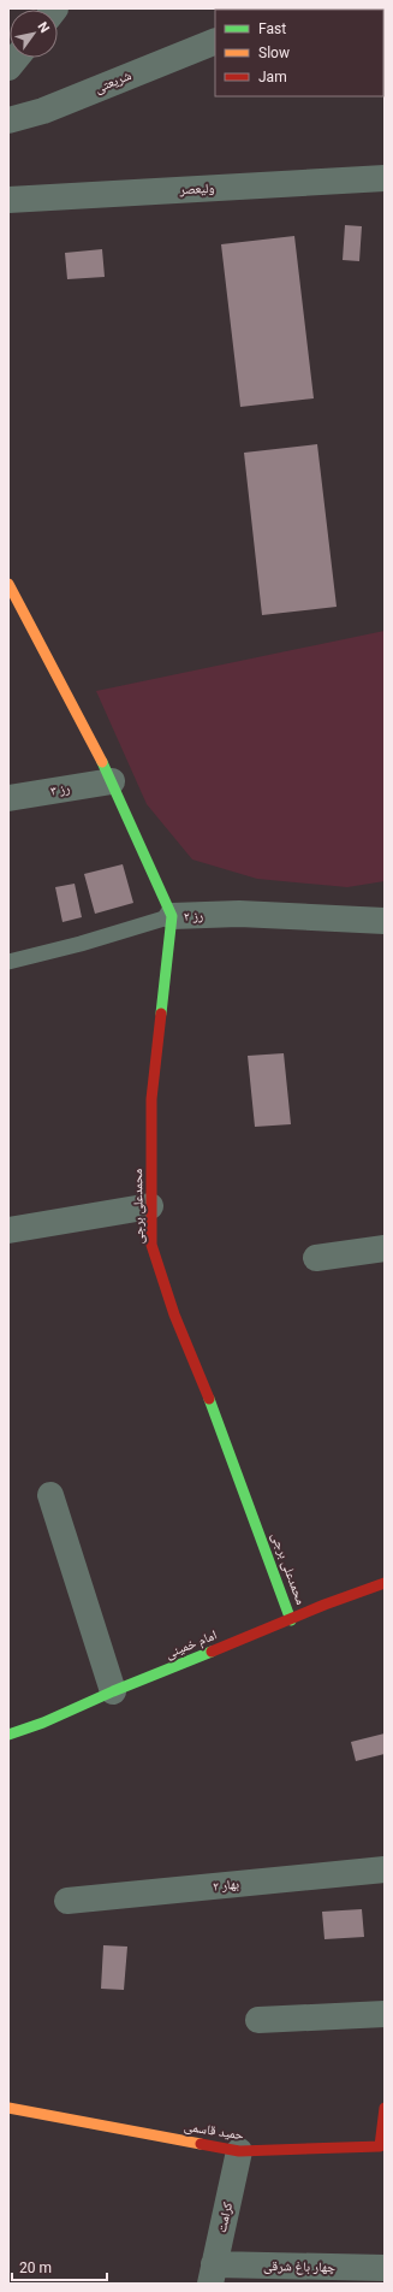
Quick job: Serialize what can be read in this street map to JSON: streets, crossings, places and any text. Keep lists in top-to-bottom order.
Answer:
{
  "streets": {
    "street": [
      "شریعتی",
      "ولیعصر",
      "رز ۳",
      "رز ۲",
      "محمدعلی برجی",
      "امام خمینی",
      "بهار ۲",
      "حمید قاسمی",
      "کرامت",
      "چهار باغ شرقی"
    ]
  },
  "crossings": [
    ["رز ۳", "محمدعلی برجی"],
    ["رز ۲", "محمدعلی برجی"],
    ["محمدعلی برجی", "امام خمینی"],
    ["حمید قاسمی", "کرامت"],
    ["کرامت", "چهار باغ شرقی"]
  ],
  "legend": ["Fast", "Slow", "Jam"],
  "scale_bar": "20 m",
  "north": "top right"
}
